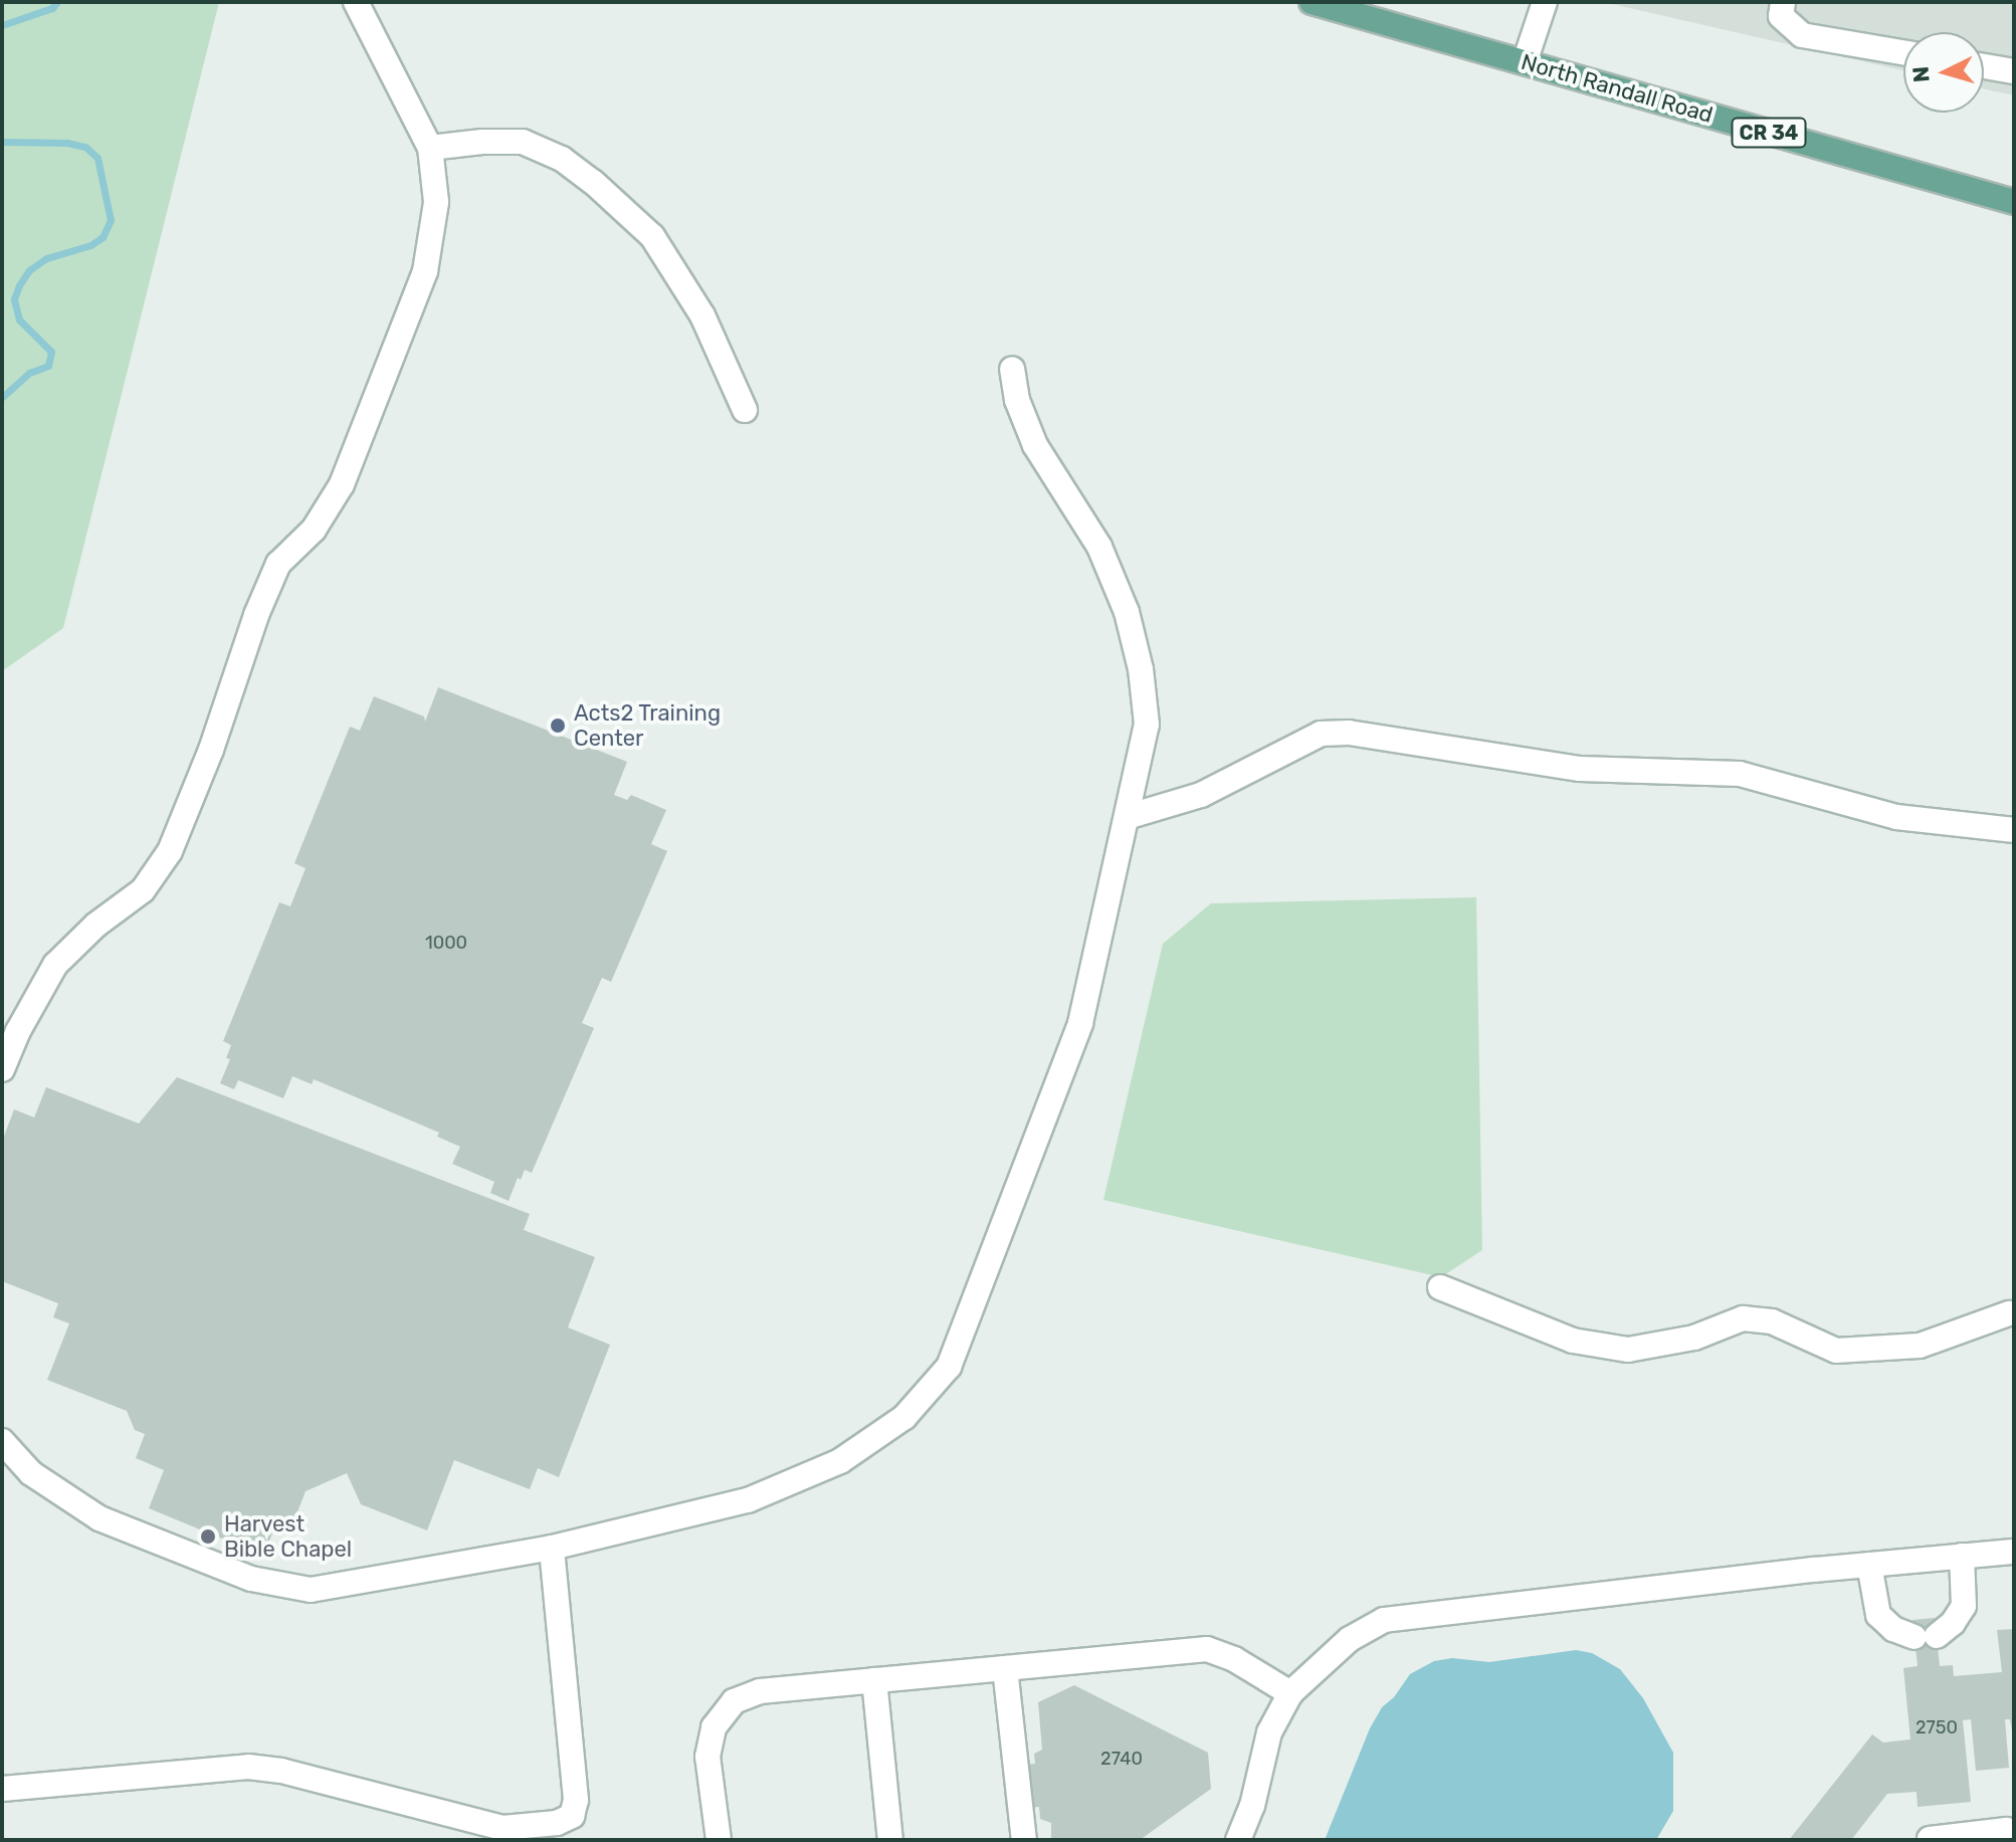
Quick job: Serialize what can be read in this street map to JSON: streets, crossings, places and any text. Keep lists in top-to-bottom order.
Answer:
{
  "streets": {
    "main road": ["North Randall Road", "CR 34"]
  },
  "places": ["Acts2 Training Center", "Harvest Bible Chapel"],
  "house_numbers": ["1000", "2750", "2740"],
  "north": "left"
}
